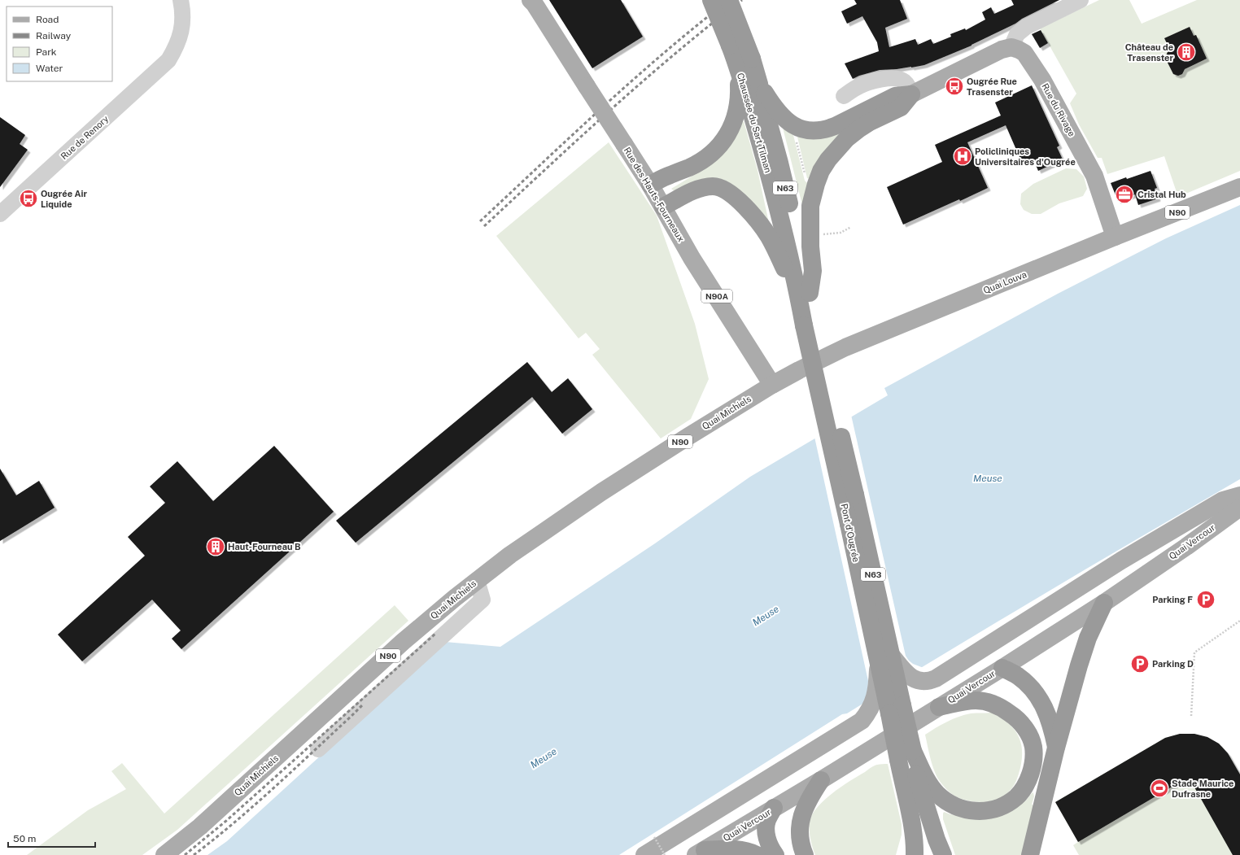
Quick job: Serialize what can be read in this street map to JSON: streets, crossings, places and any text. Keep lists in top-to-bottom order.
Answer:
{
  "streets": {
    "highway": ["Chaussée du Sart Tilman", "N63", "Pont d'Ougrée"],
    "main road": [
      "Rue du Rivage",
      "Rue des Hauts-Fourneaux",
      "N90",
      "Quai Louva",
      "N90A",
      "Quai Michiels",
      "Quai Vercour"
    ],
    "street": ["Rue de Renory"]
  },
  "crossings": [
    ["Rue du Rivage", "Quai Louva"],
    ["Chaussée du Sart Tilman", "Pont d'Ougrée"],
    ["N63", "Pont d'Ougrée"],
    ["Rue des Hauts-Fourneaux", "Quai Louva"],
    ["Rue des Hauts-Fourneaux", "Quai Michiels"],
    ["Quai Louva", "Quai Michiels"]
  ],
  "water": ["Meuse"],
  "places": {
    "building": ["Château de Trasenster", "Haut-Fourneau B"],
    "bus stop": ["Ougrée Rue Trasenster", "Ougrée Air Liquide"],
    "hospital": ["Policliniques Universitaires d'Ougrée"],
    "office": ["Cristal Hub"],
    "parking": ["Parking F", "Parking D"],
    "sports": ["Stade Maurice Dufrasne"]
  },
  "legend": [
    "Road",
    "Railway",
    "Park",
    "Water"
  ],
  "scale_bar": "50 m"
}
